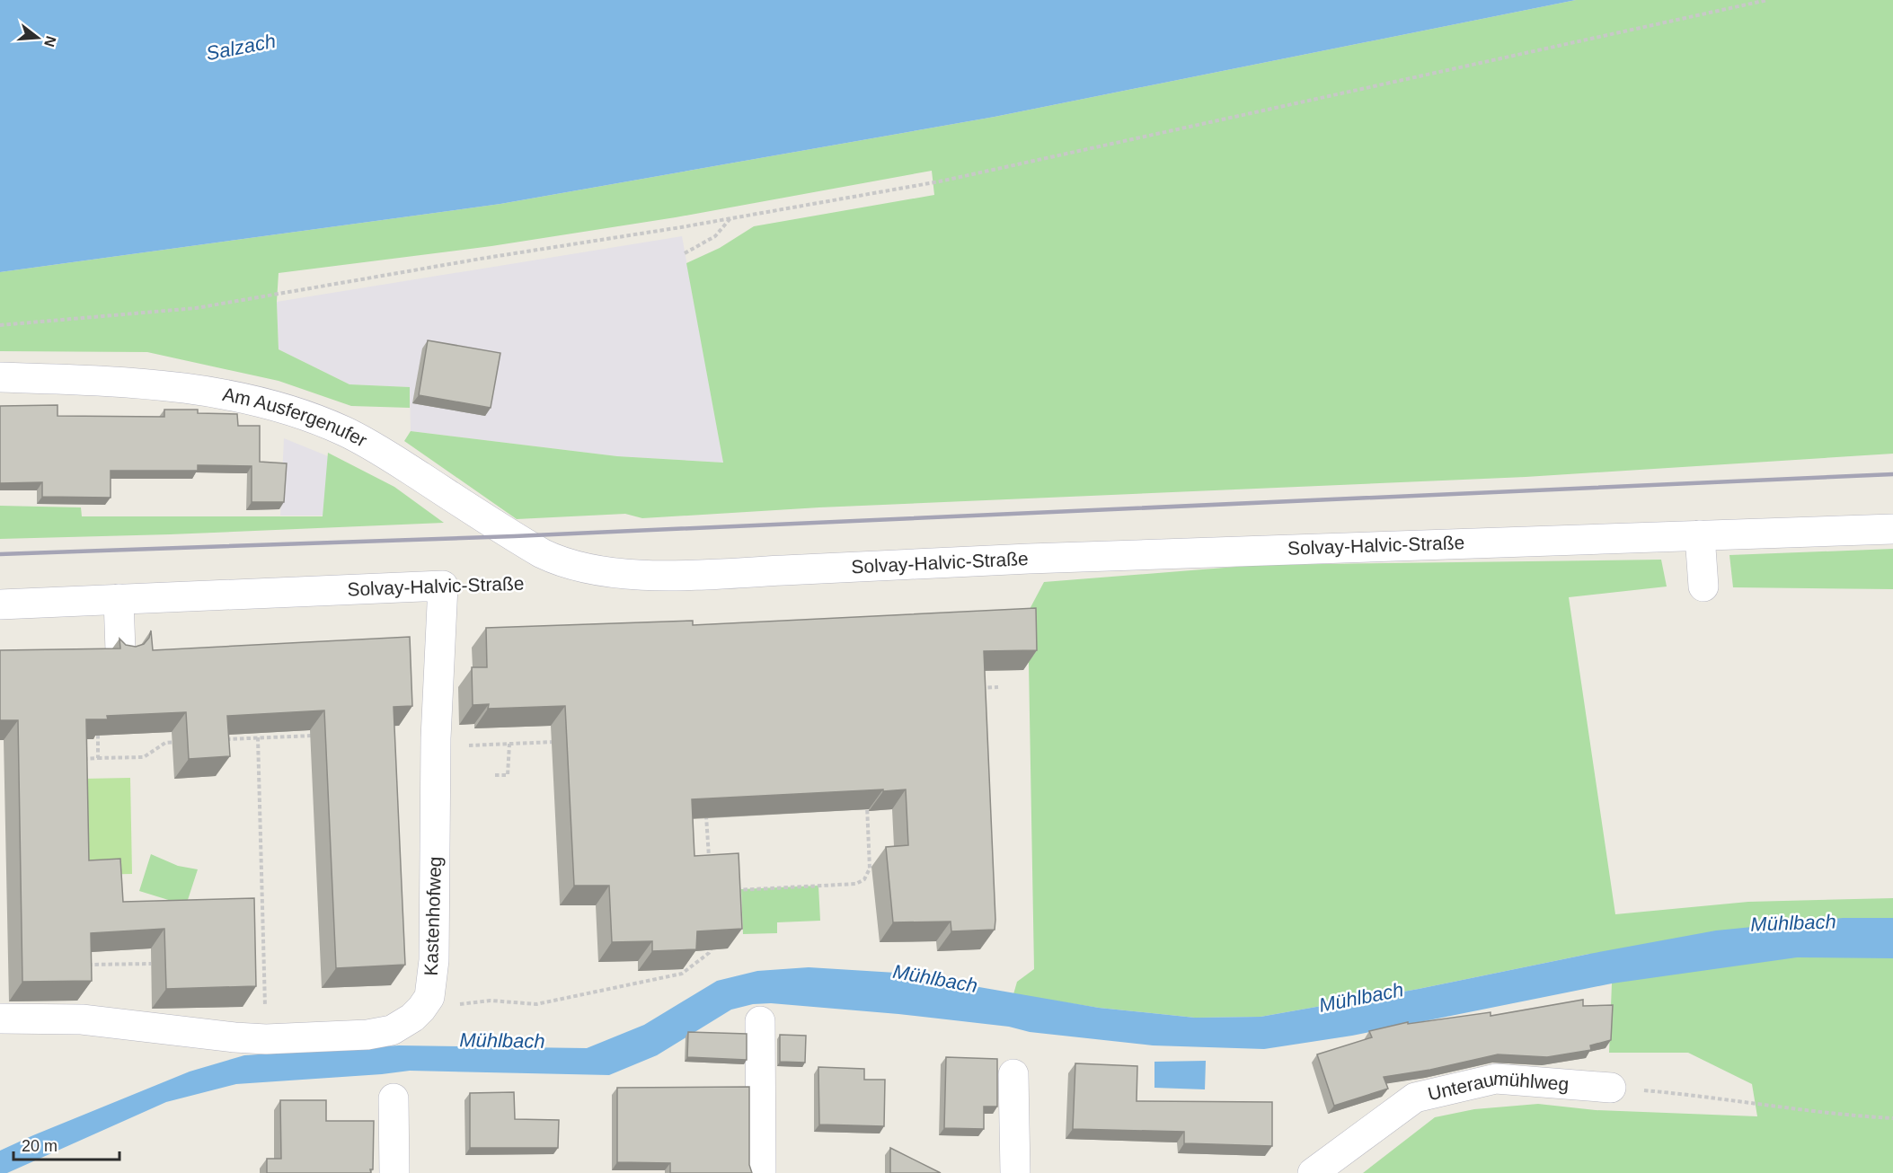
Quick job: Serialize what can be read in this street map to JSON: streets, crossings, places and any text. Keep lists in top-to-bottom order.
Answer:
{
  "streets": {
    "street": [
      "Am Ausfergenufer",
      "Solvay-Halvic-Straße",
      "Kastenhofweg",
      "Unteraumühlweg"
    ]
  },
  "crossings": [
    ["Am Ausfergenufer", "Solvay-Halvic-Straße"],
    ["Solvay-Halvic-Straße", "Kastenhofweg"]
  ],
  "water": ["Salzach", "Mühlbach"],
  "scale_bar": "20 m",
  "north": "right"
}
